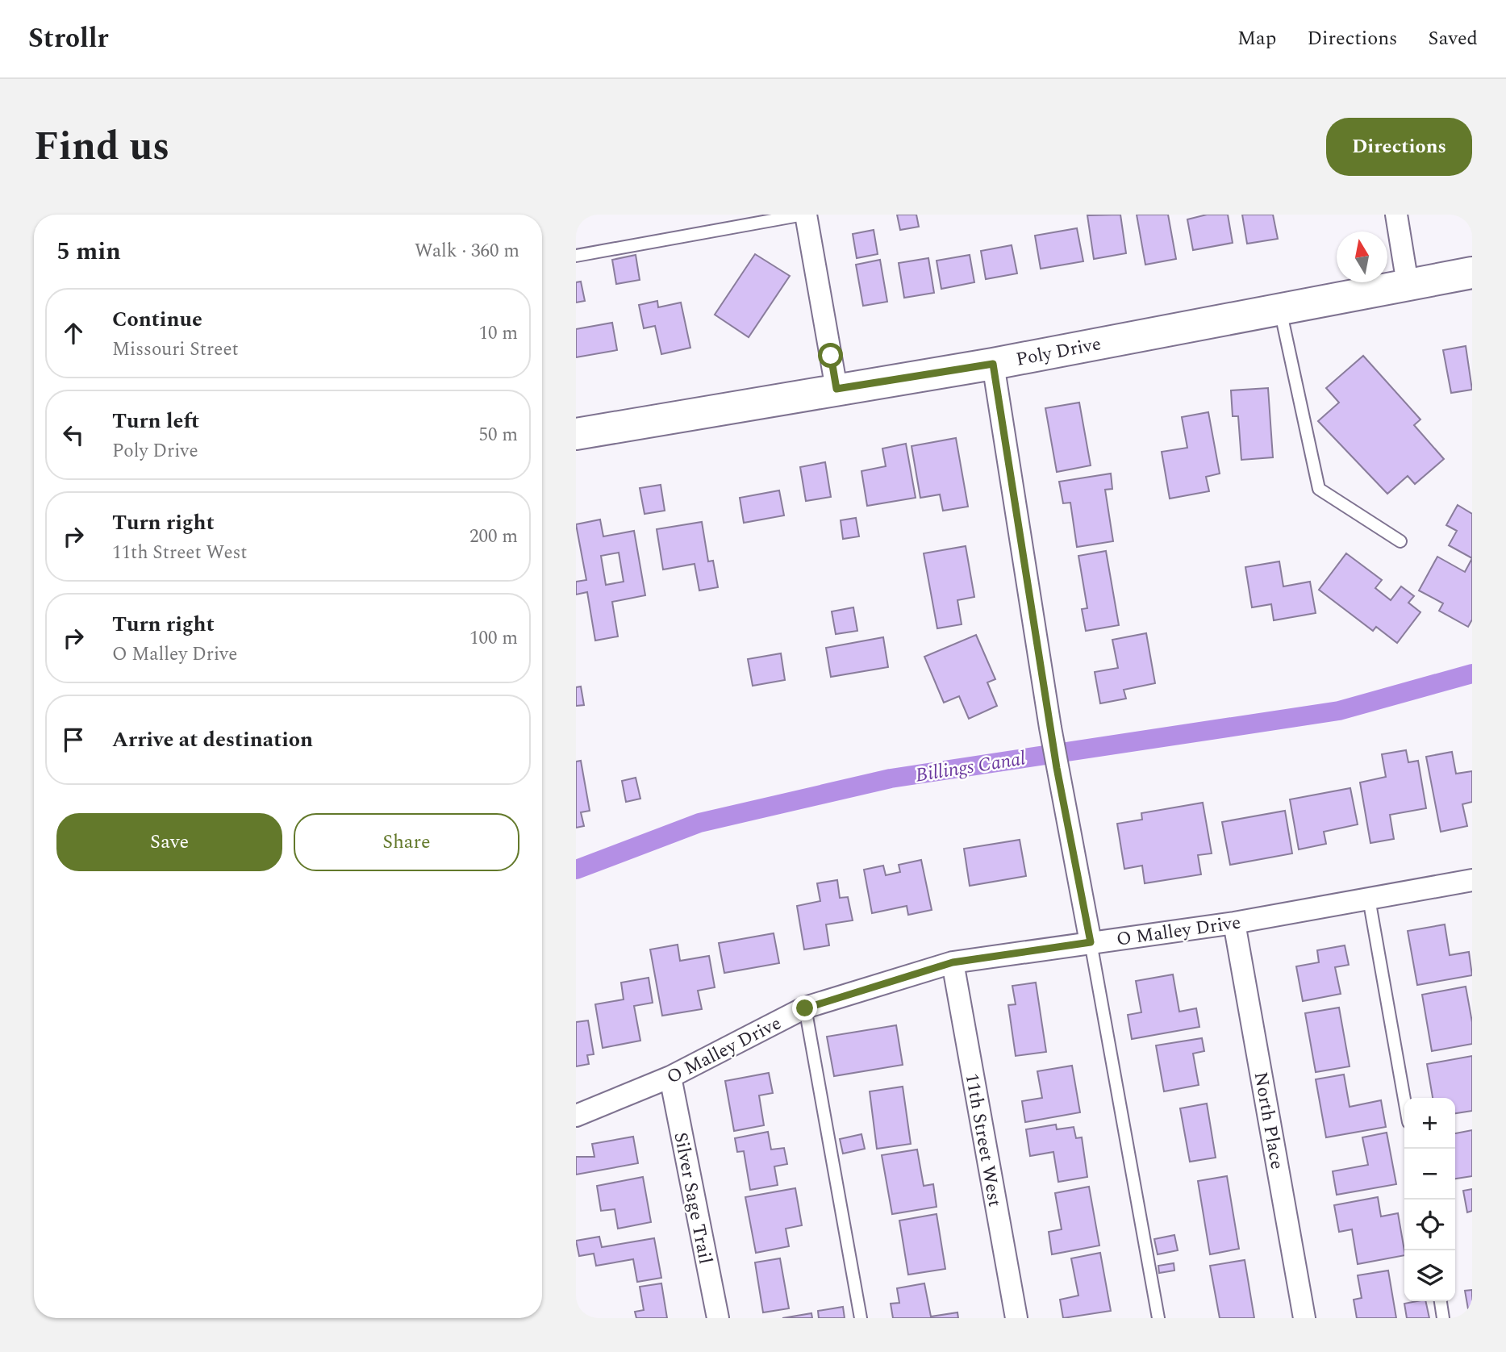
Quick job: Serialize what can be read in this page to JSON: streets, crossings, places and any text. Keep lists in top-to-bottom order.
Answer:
{
  "streets": {
    "street": [
      "Poly Drive",
      "O Malley Drive",
      "North Place",
      "11th Street West",
      "Silver Sage Trail"
    ]
  },
  "crossings": [
    ["O Malley Drive", "North Place"],
    ["O Malley Drive", "11th Street West"],
    ["O Malley Drive", "Silver Sage Trail"]
  ],
  "water": ["Billings Canal"],
  "north": "top",
  "page": {
    "header": "Strollr",
    "nav": ["Map", "Directions", "Saved"],
    "title": "Find us",
    "buttons": [
      "Directions",
      ["Save", "Share"]
    ],
    "heading": ["5 min", "Walk · 360 m"],
    "list": [
      ["Continue", "Missouri Street", "10 m"],
      ["Turn left", "Poly Drive", "50 m"],
      ["Turn right", "11th Street West", "200 m"],
      ["Turn right", "O Malley Drive", "100 m"],
      "Arrive at destination"
    ],
    "map_buttons": ["+", "−"]
  }
}
